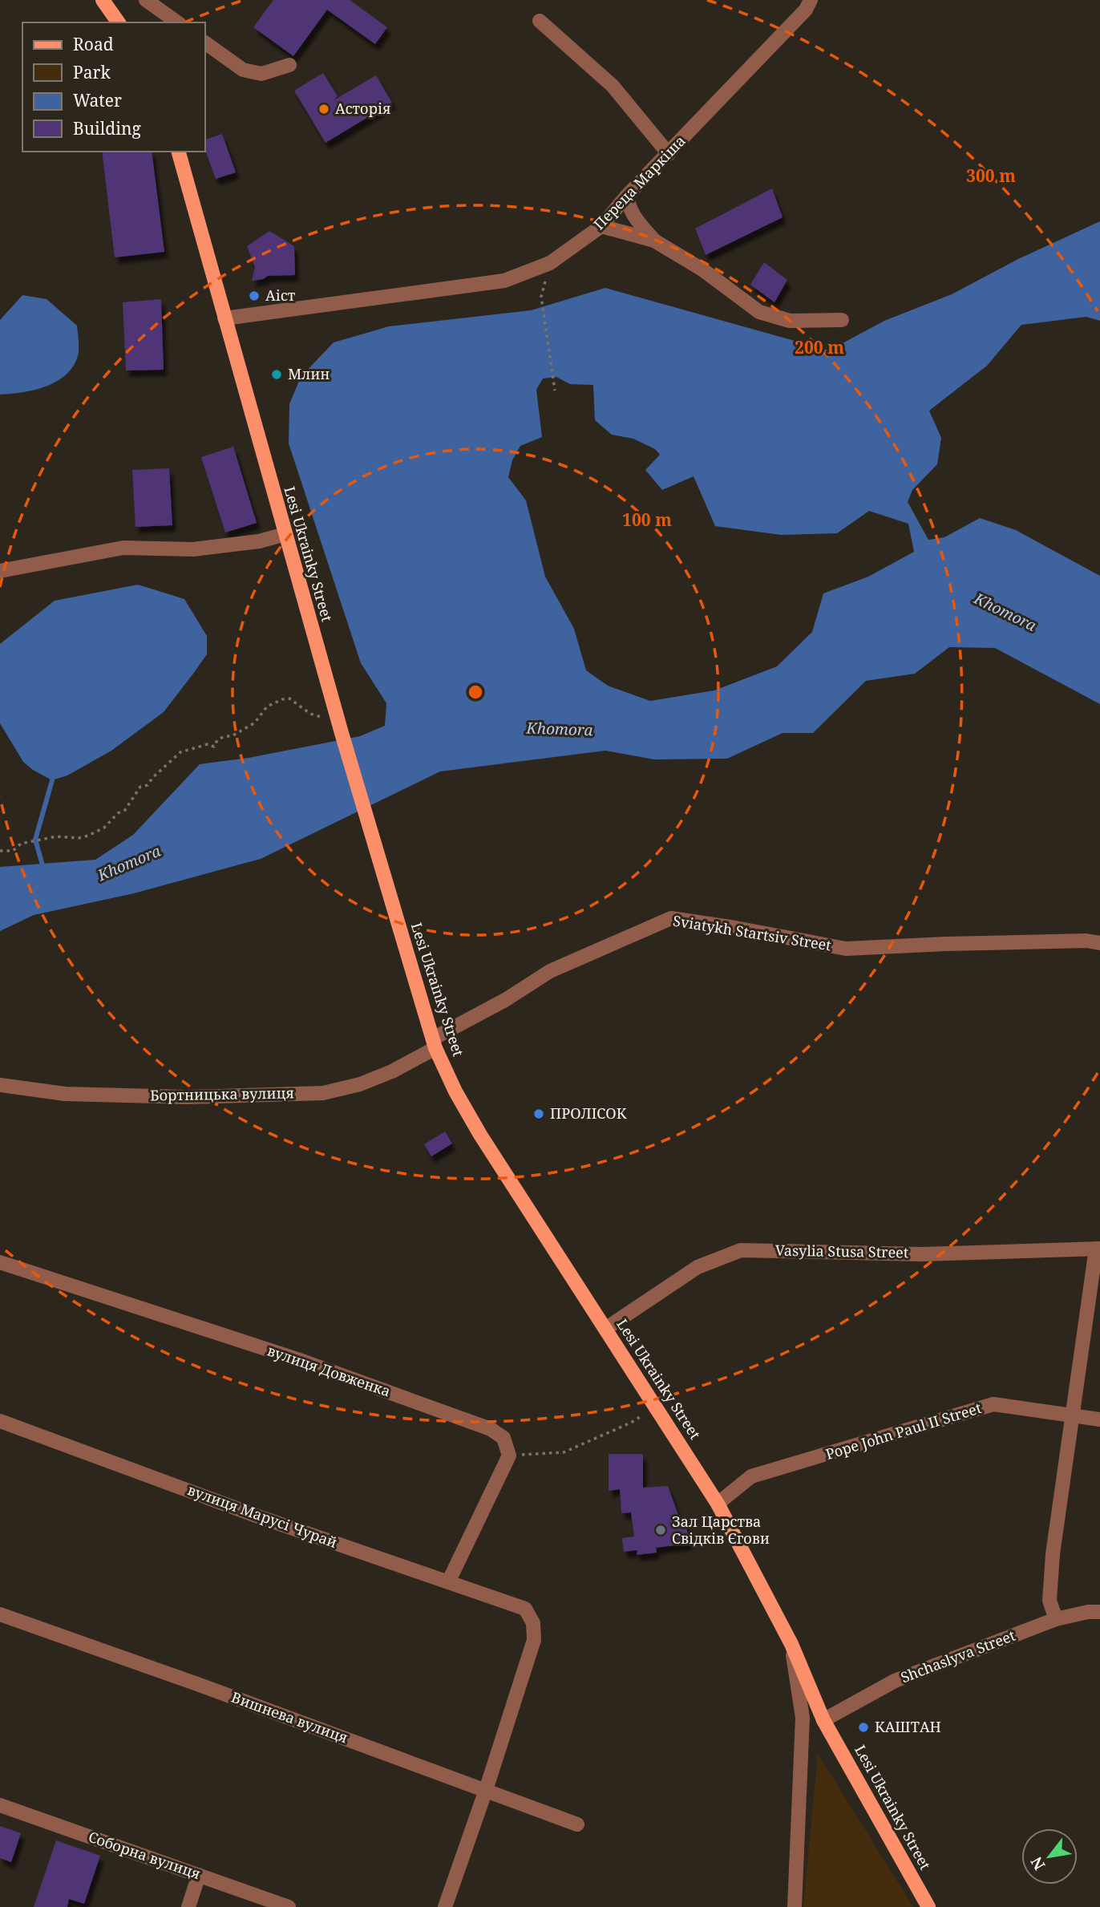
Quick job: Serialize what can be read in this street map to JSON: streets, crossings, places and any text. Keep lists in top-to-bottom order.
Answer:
{
  "streets": {
    "main road": ["Lesi Ukrainky Street"],
    "street": [
      "Переца Маркіша",
      "Sviatykh Startsiv Street",
      "Бортницька вулиця",
      "Vasylia Stusa Street",
      "вулиця Довженка",
      "Pope John Paul II Street",
      "вулиця Марусі Чурай",
      "Shchaslyva Street",
      "Вишнева вулиця",
      "Соборна вулиця"
    ]
  },
  "crossings": [
    ["Переца Маркіша", "Lesi Ukrainky Street"],
    ["Lesi Ukrainky Street", "Sviatykh Startsiv Street"],
    ["Lesi Ukrainky Street", "Бортницька вулиця"],
    ["Lesi Ukrainky Street", "Vasylia Stusa Street"],
    ["Lesi Ukrainky Street", "Pope John Paul II Street"],
    ["Lesi Ukrainky Street", "Shchaslyva Street"],
    ["Sviatykh Startsiv Street", "Бортницька вулиця"],
    ["вулиця Марусі Чурай", "Вишнева вулиця"]
  ],
  "water": ["Khomora"],
  "places": [
    "Асторія",
    "Аіст",
    "Млин",
    "ПРОЛІСОК",
    "Зал Царства Свідків Єгови",
    "КАШТАН"
  ],
  "legend": [
    "Road",
    "Park",
    "Water",
    "Building"
  ],
  "north": "bottom left",
  "rings": ["300 m", "200 m", "100 m"]
}
